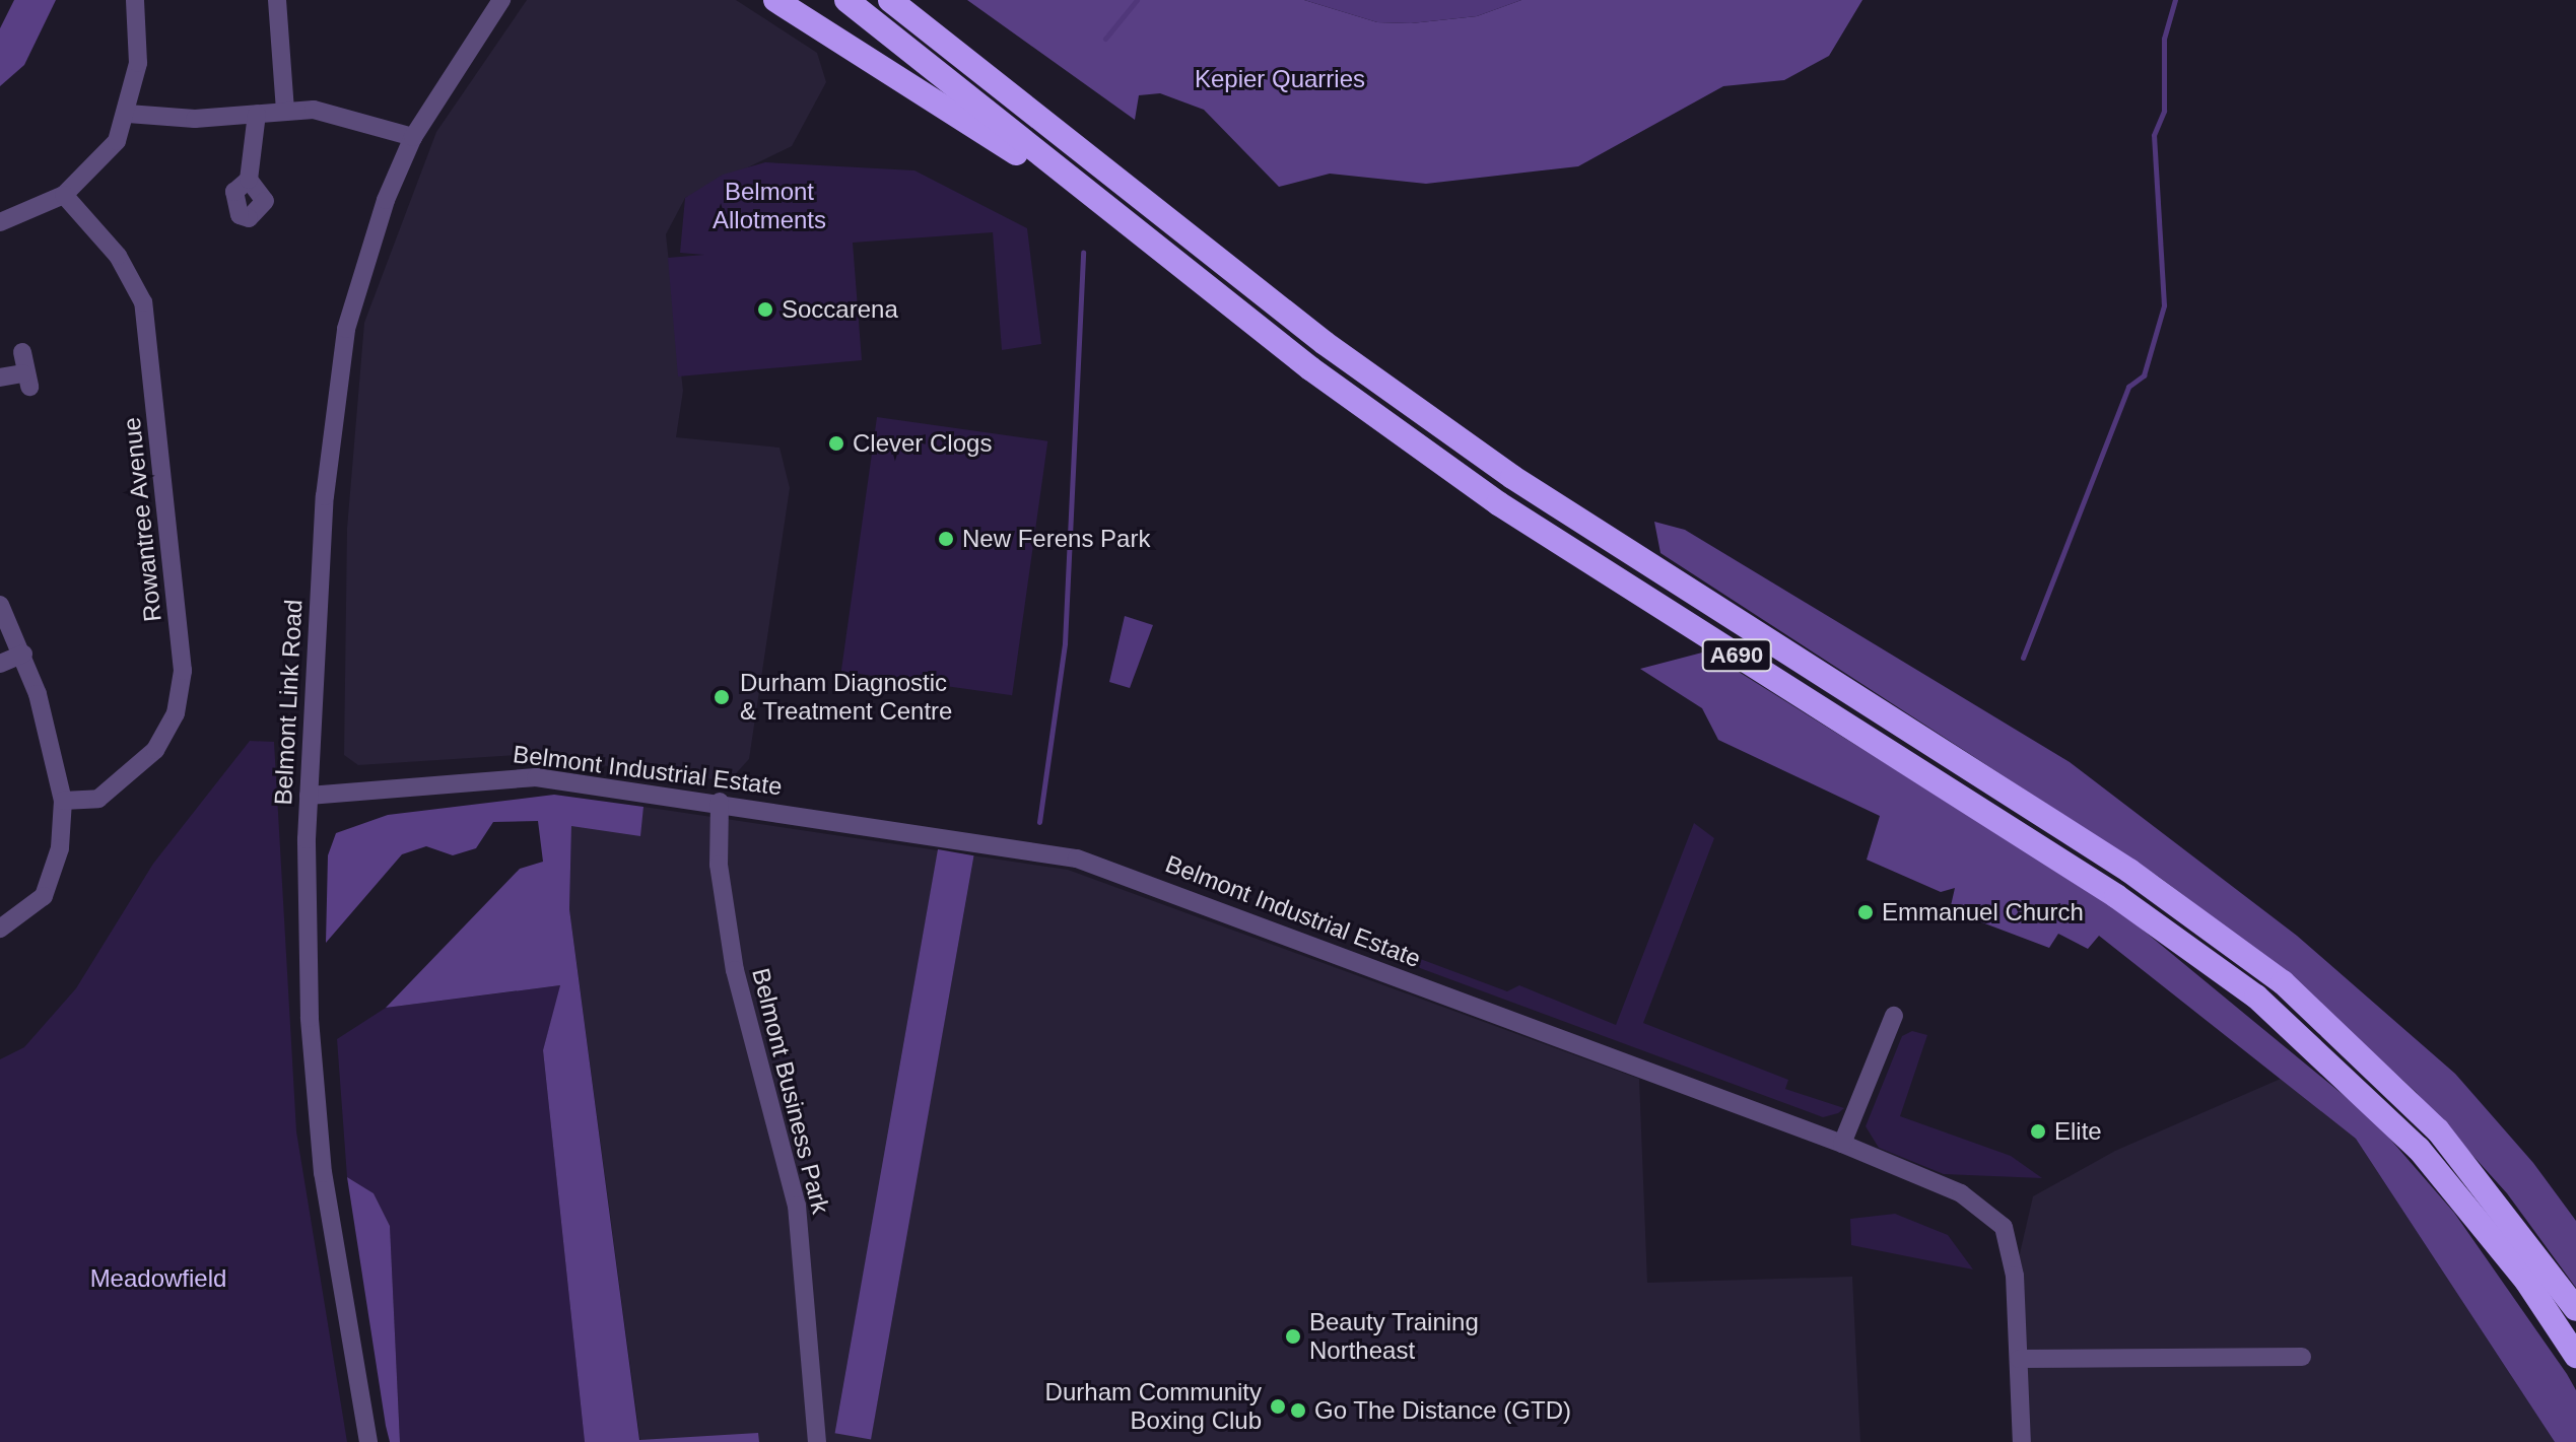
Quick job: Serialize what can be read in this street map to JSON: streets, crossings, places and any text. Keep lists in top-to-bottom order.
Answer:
{
  "streets": {
    "highway": ["A690"],
    "street": [
      "Rowantree Avenue",
      "Belmont Link Road",
      "Belmont Industrial Estate",
      "Belmont Business Park"
    ]
  },
  "crossings": [
    ["Belmont Link Road", "Belmont Industrial Estate"],
    ["Belmont Industrial Estate", "Belmont Business Park"]
  ],
  "parks": ["Kepier Quarries", "Belmont Allotments", "Meadowfield"],
  "places": [
    "Soccarena",
    "Clever Clogs",
    "New Ferens Park",
    "Durham Diagnostic & Treatment Centre",
    "Emmanuel Church",
    "Elite",
    "Beauty Training Northeast",
    "Durham Community Boxing Club",
    "Go The Distance (GTD)"
  ]
}
